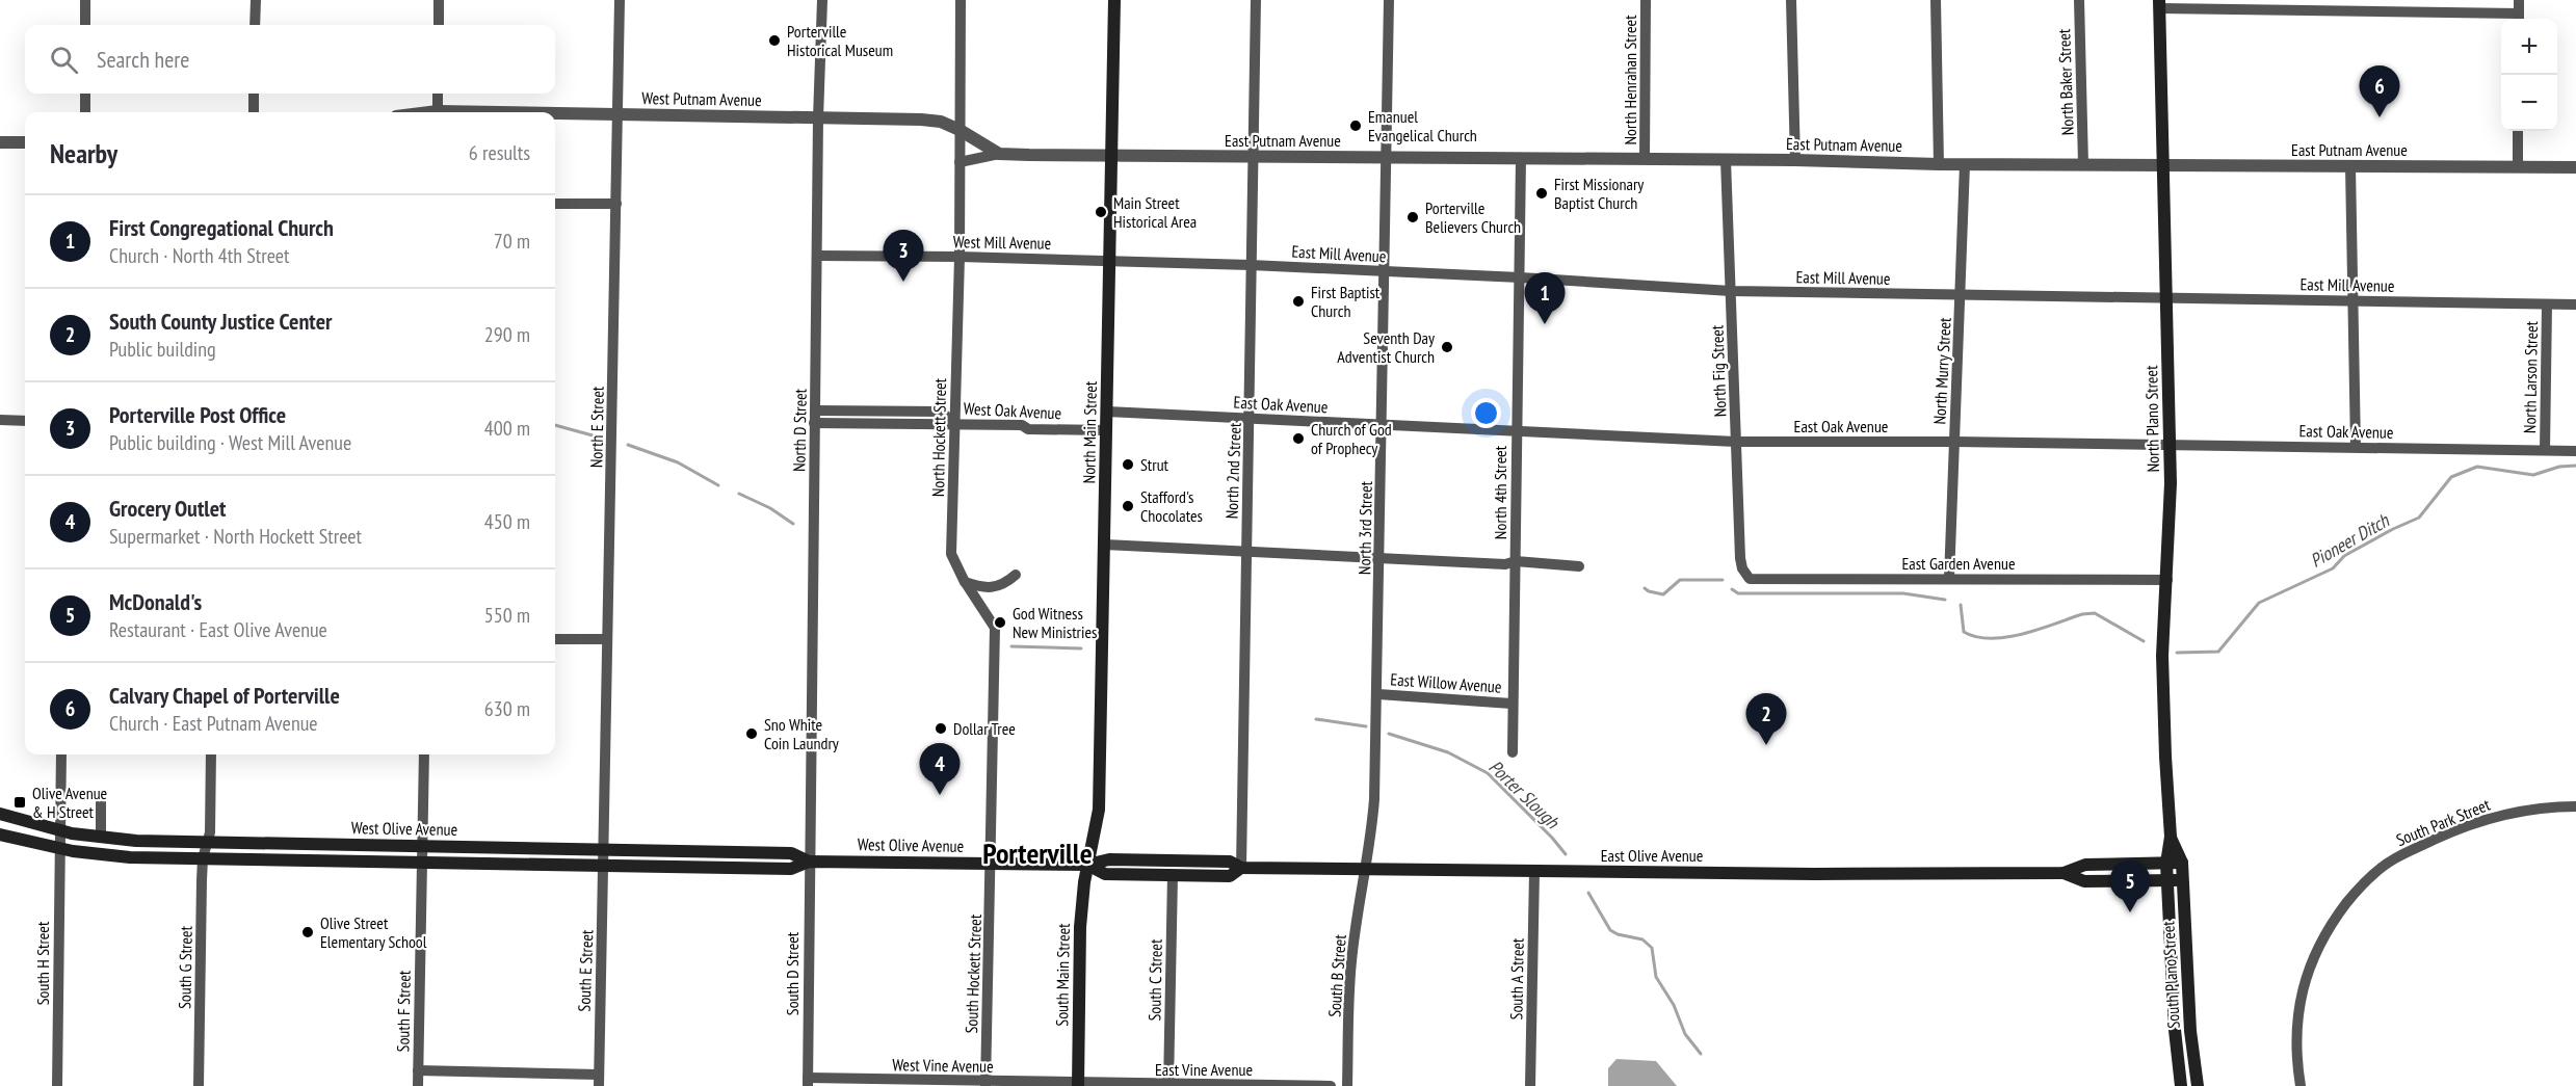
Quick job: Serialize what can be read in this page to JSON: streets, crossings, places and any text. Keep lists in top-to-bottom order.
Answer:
{
  "streets": {
    "main road": [
      "North Plano Street",
      "North Main Street",
      "West Olive Avenue",
      "East Olive Avenue",
      "South Main Street",
      "South Plano Street"
    ],
    "street": [
      "North Henrahan Street",
      "North Baker Street",
      "West Putnam Avenue",
      "East Putnam Avenue",
      "West Mill Avenue",
      "East Mill Avenue",
      "North Fig Street",
      "North Murry Street",
      "North Larson Street",
      "East Oak Avenue",
      "West Oak Avenue",
      "North E Street",
      "North D Street",
      "North Hockett Street",
      "North 2nd Street",
      "North 4th Street",
      "North 3rd Street",
      "East Garden Avenue",
      "East Willow Avenue",
      "South Park Street",
      "South H Street",
      "South G Street",
      "South E Street",
      "South D Street",
      "South Hockett Street",
      "South B Street",
      "South A Street",
      "South C Street",
      "South F Street",
      "West Vine Avenue",
      "East Vine Avenue"
    ]
  },
  "crossings": [
    ["North Henrahan Street", "East Putnam Avenue"],
    ["North Baker Street", "East Putnam Avenue"],
    ["West Putnam Avenue", "North E Street"],
    ["West Putnam Avenue", "North D Street"],
    ["West Putnam Avenue", "North Hockett Street"],
    ["East Putnam Avenue", "North Fig Street"],
    ["East Putnam Avenue", "North Murry Street"],
    ["East Putnam Avenue", "North Plano Street"],
    ["East Putnam Avenue", "North Main Street"],
    ["East Putnam Avenue", "North 2nd Street"],
    ["East Putnam Avenue", "North 4th Street"],
    ["East Putnam Avenue", "North 3rd Street"],
    ["West Mill Avenue", "East Mill Avenue"],
    ["West Mill Avenue", "North D Street"],
    ["West Mill Avenue", "North Main Street"],
    ["West Mill Avenue", "North Hockett Street"],
    ["East Mill Avenue", "North Fig Street"],
    ["East Mill Avenue", "North Murry Street"],
    ["East Mill Avenue", "North Larson Street"],
    ["East Mill Avenue", "North Plano Street"],
    ["East Mill Avenue", "North Main Street"],
    ["East Mill Avenue", "North 2nd Street"],
    ["East Mill Avenue", "North 4th Street"],
    ["East Mill Avenue", "North 3rd Street"],
    ["North Fig Street", "East Oak Avenue"],
    ["North Fig Street", "East Garden Avenue"],
    ["North Murry Street", "East Oak Avenue"],
    ["North Murry Street", "East Garden Avenue"],
    ["North Larson Street", "East Oak Avenue"],
    ["East Oak Avenue", "North Plano Street"],
    ["East Oak Avenue", "North Main Street"],
    ["East Oak Avenue", "North 2nd Street"],
    ["East Oak Avenue", "North 4th Street"],
    ["East Oak Avenue", "North 3rd Street"],
    ["West Oak Avenue", "North D Street"],
    ["West Oak Avenue", "North Main Street"],
    ["West Oak Avenue", "North Hockett Street"],
    ["North Plano Street", "East Garden Avenue"],
    ["North Plano Street", "East Olive Avenue"],
    ["North Plano Street", "South Plano Street"],
    ["North E Street", "West Olive Avenue"],
    ["North E Street", "South E Street"],
    ["North D Street", "West Olive Avenue"],
    ["North D Street", "South D Street"],
    ["North Main Street", "West Olive Avenue"],
    ["North Main Street", "East Olive Avenue"],
    ["North Main Street", "South Main Street"],
    ["North Hockett Street", "West Olive Avenue"],
    ["North Hockett Street", "South Hockett Street"],
    ["North 2nd Street", "East Olive Avenue"],
    ["North 4th Street", "East Willow Avenue"],
    ["North 3rd Street", "East Willow Avenue"],
    ["North 3rd Street", "East Olive Avenue"],
    ["North 3rd Street", "South B Street"],
    ["West Olive Avenue", "East Olive Avenue"],
    ["West Olive Avenue", "South H Street"],
    ["West Olive Avenue", "South G Street"],
    ["West Olive Avenue", "South E Street"],
    ["West Olive Avenue", "South D Street"],
    ["West Olive Avenue", "South Hockett Street"],
    ["West Olive Avenue", "South Main Street"],
    ["West Olive Avenue", "South F Street"],
    ["East Olive Avenue", "South Main Street"],
    ["East Olive Avenue", "South Plano Street"],
    ["East Olive Avenue", "South B Street"],
    ["East Olive Avenue", "South A Street"],
    ["East Olive Avenue", "South C Street"],
    ["South D Street", "West Vine Avenue"],
    ["South Hockett Street", "West Vine Avenue"],
    ["South Main Street", "West Vine Avenue"],
    ["South Main Street", "East Vine Avenue"],
    ["South C Street", "East Vine Avenue"],
    ["West Vine Avenue", "East Vine Avenue"]
  ],
  "districts": ["Porterville"],
  "water": ["Pioneer Ditch", "Porter Slough"],
  "places": {
    "other": [
      "Porterville Historical Museum",
      "Emanuel Evangelical Church",
      "First Missionary Baptist Church",
      "Main Street Historical Area",
      "Porterville Believers Church",
      "First Baptist Church",
      "Seventh Day Adventist Church",
      "Church of God of Prophecy",
      "Strut",
      "Stafford's Chocolates",
      "God Witness New Ministries",
      "Dollar Tree",
      "Sno White Coin Laundry",
      "Olive Street Elementary School"
    ],
    "transit": ["Olive Avenue & H Street"]
  },
  "page": {
    "map_buttons": ["+", "−"],
    "search": "Search here",
    "pins": [
      "6",
      "3",
      "1",
      "2",
      "4",
      "5"
    ],
    "heading": ["Nearby", "6 results"],
    "list": [
      {
        "mark": "1",
        "name": "First Congregational Church",
        "note": "Church · North 4th Street",
        "value": "70 m"
      },
      {
        "mark": "2",
        "name": "South County Justice Center",
        "note": "Public building",
        "value": "290 m"
      },
      {
        "mark": "3",
        "name": "Porterville Post Office",
        "note": "Public building · West Mill Avenue",
        "value": "400 m"
      },
      {
        "mark": "4",
        "name": "Grocery Outlet",
        "note": "Supermarket · North Hockett Street",
        "value": "450 m"
      },
      {
        "mark": "5",
        "name": "McDonald's",
        "note": "Restaurant · East Olive Avenue",
        "value": "550 m"
      },
      {
        "mark": "6",
        "name": "Calvary Chapel of Porterville",
        "note": "Church · East Putnam Avenue",
        "value": "630 m"
      }
    ]
  }
}
